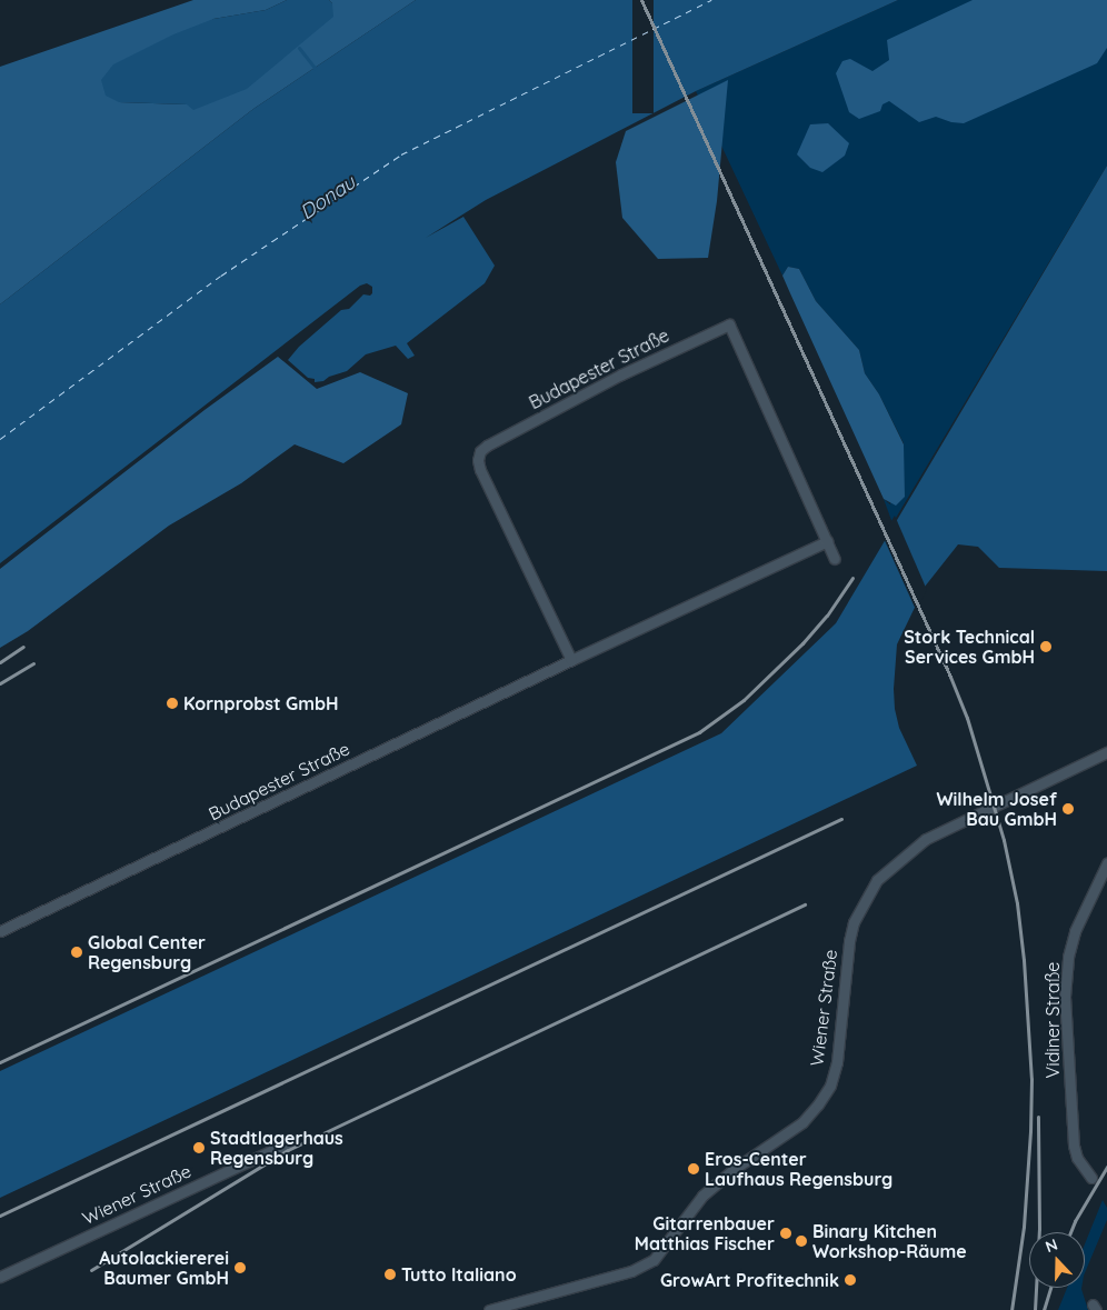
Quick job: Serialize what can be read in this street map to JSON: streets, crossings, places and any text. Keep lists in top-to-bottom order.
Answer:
{
  "streets": {
    "street": ["Budapester Straße", "Wiener Straße", "Vidiner Straße"]
  },
  "water": ["Donau"],
  "places": [
    "Stork Technical Services GmbH",
    "Kornprobst GmbH",
    "Wilhelm Josef Bau GmbH",
    "Global Center Regensburg",
    "Stadtlagerhaus Regensburg",
    "Eros-Center Laufhaus Regensburg",
    "Gitarrenbauer Matthias Fischer",
    "Binary Kitchen Workshop-Räume",
    "Autolackiererei Baumer GmbH",
    "Tutto Italiano",
    "GrowArt Profitechnik"
  ],
  "north": "top"
}
